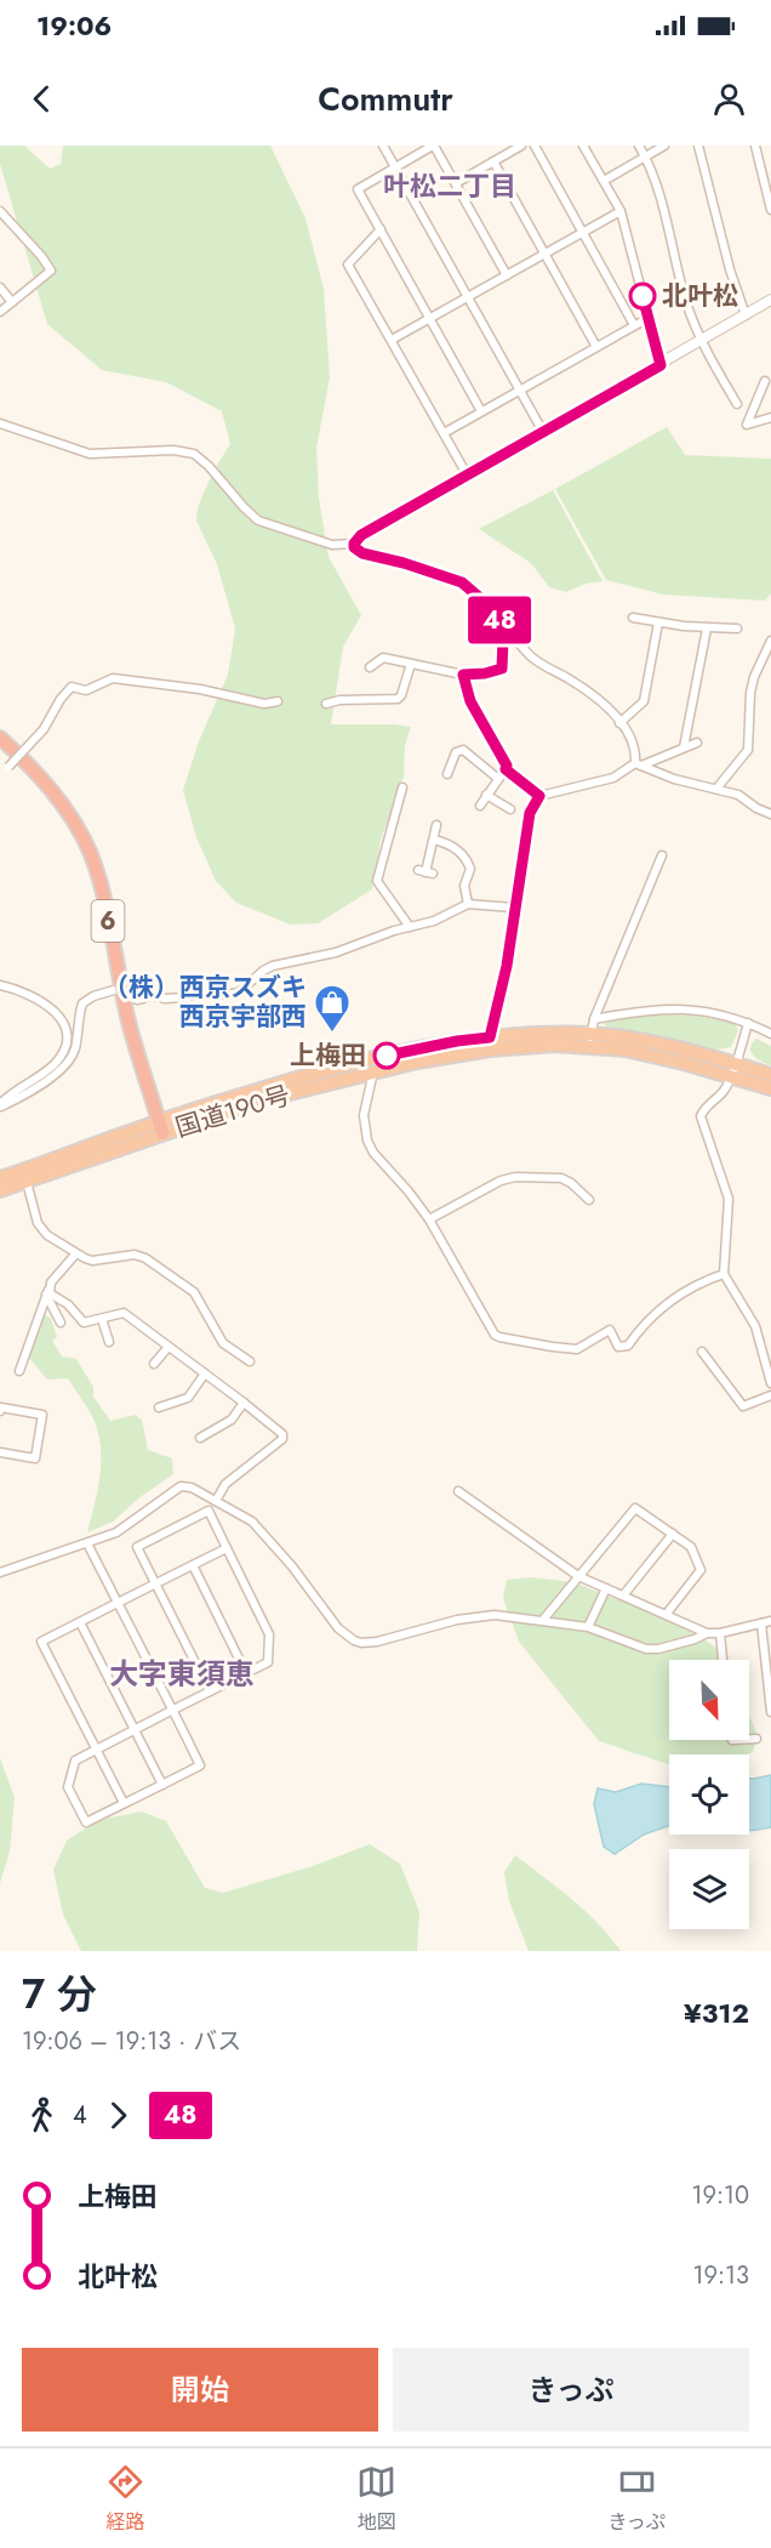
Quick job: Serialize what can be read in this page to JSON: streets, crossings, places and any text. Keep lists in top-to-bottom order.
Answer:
{
  "streets": {
    "highway": ["6", "国道190号"]
  },
  "crossings": [
    ["6", "国道190号"]
  ],
  "districts": ["叶松二丁目", "大字東須恵"],
  "places": {
    "other": ["北叶松", "上梅田"],
    "shop": ["（株）西京スズキ 西京宇部西"]
  },
  "lines": ["bus line 48"],
  "north": "bottom right",
  "page": {
    "status": "19:06",
    "header": "Commutr",
    "on_map": "48",
    "heading": ["7 分", "19:06 – 19:13 · バス", "¥312"],
    "legs": ["4", "48"],
    "list": [
      {
        "name": "上梅田",
        "value": "19:10"
      },
      {
        "name": "北叶松",
        "value": "19:13"
      }
    ],
    "buttons": ["開始", "きっぷ"],
    "tabs": ["経路", "地図", "きっぷ"]
  }
}
